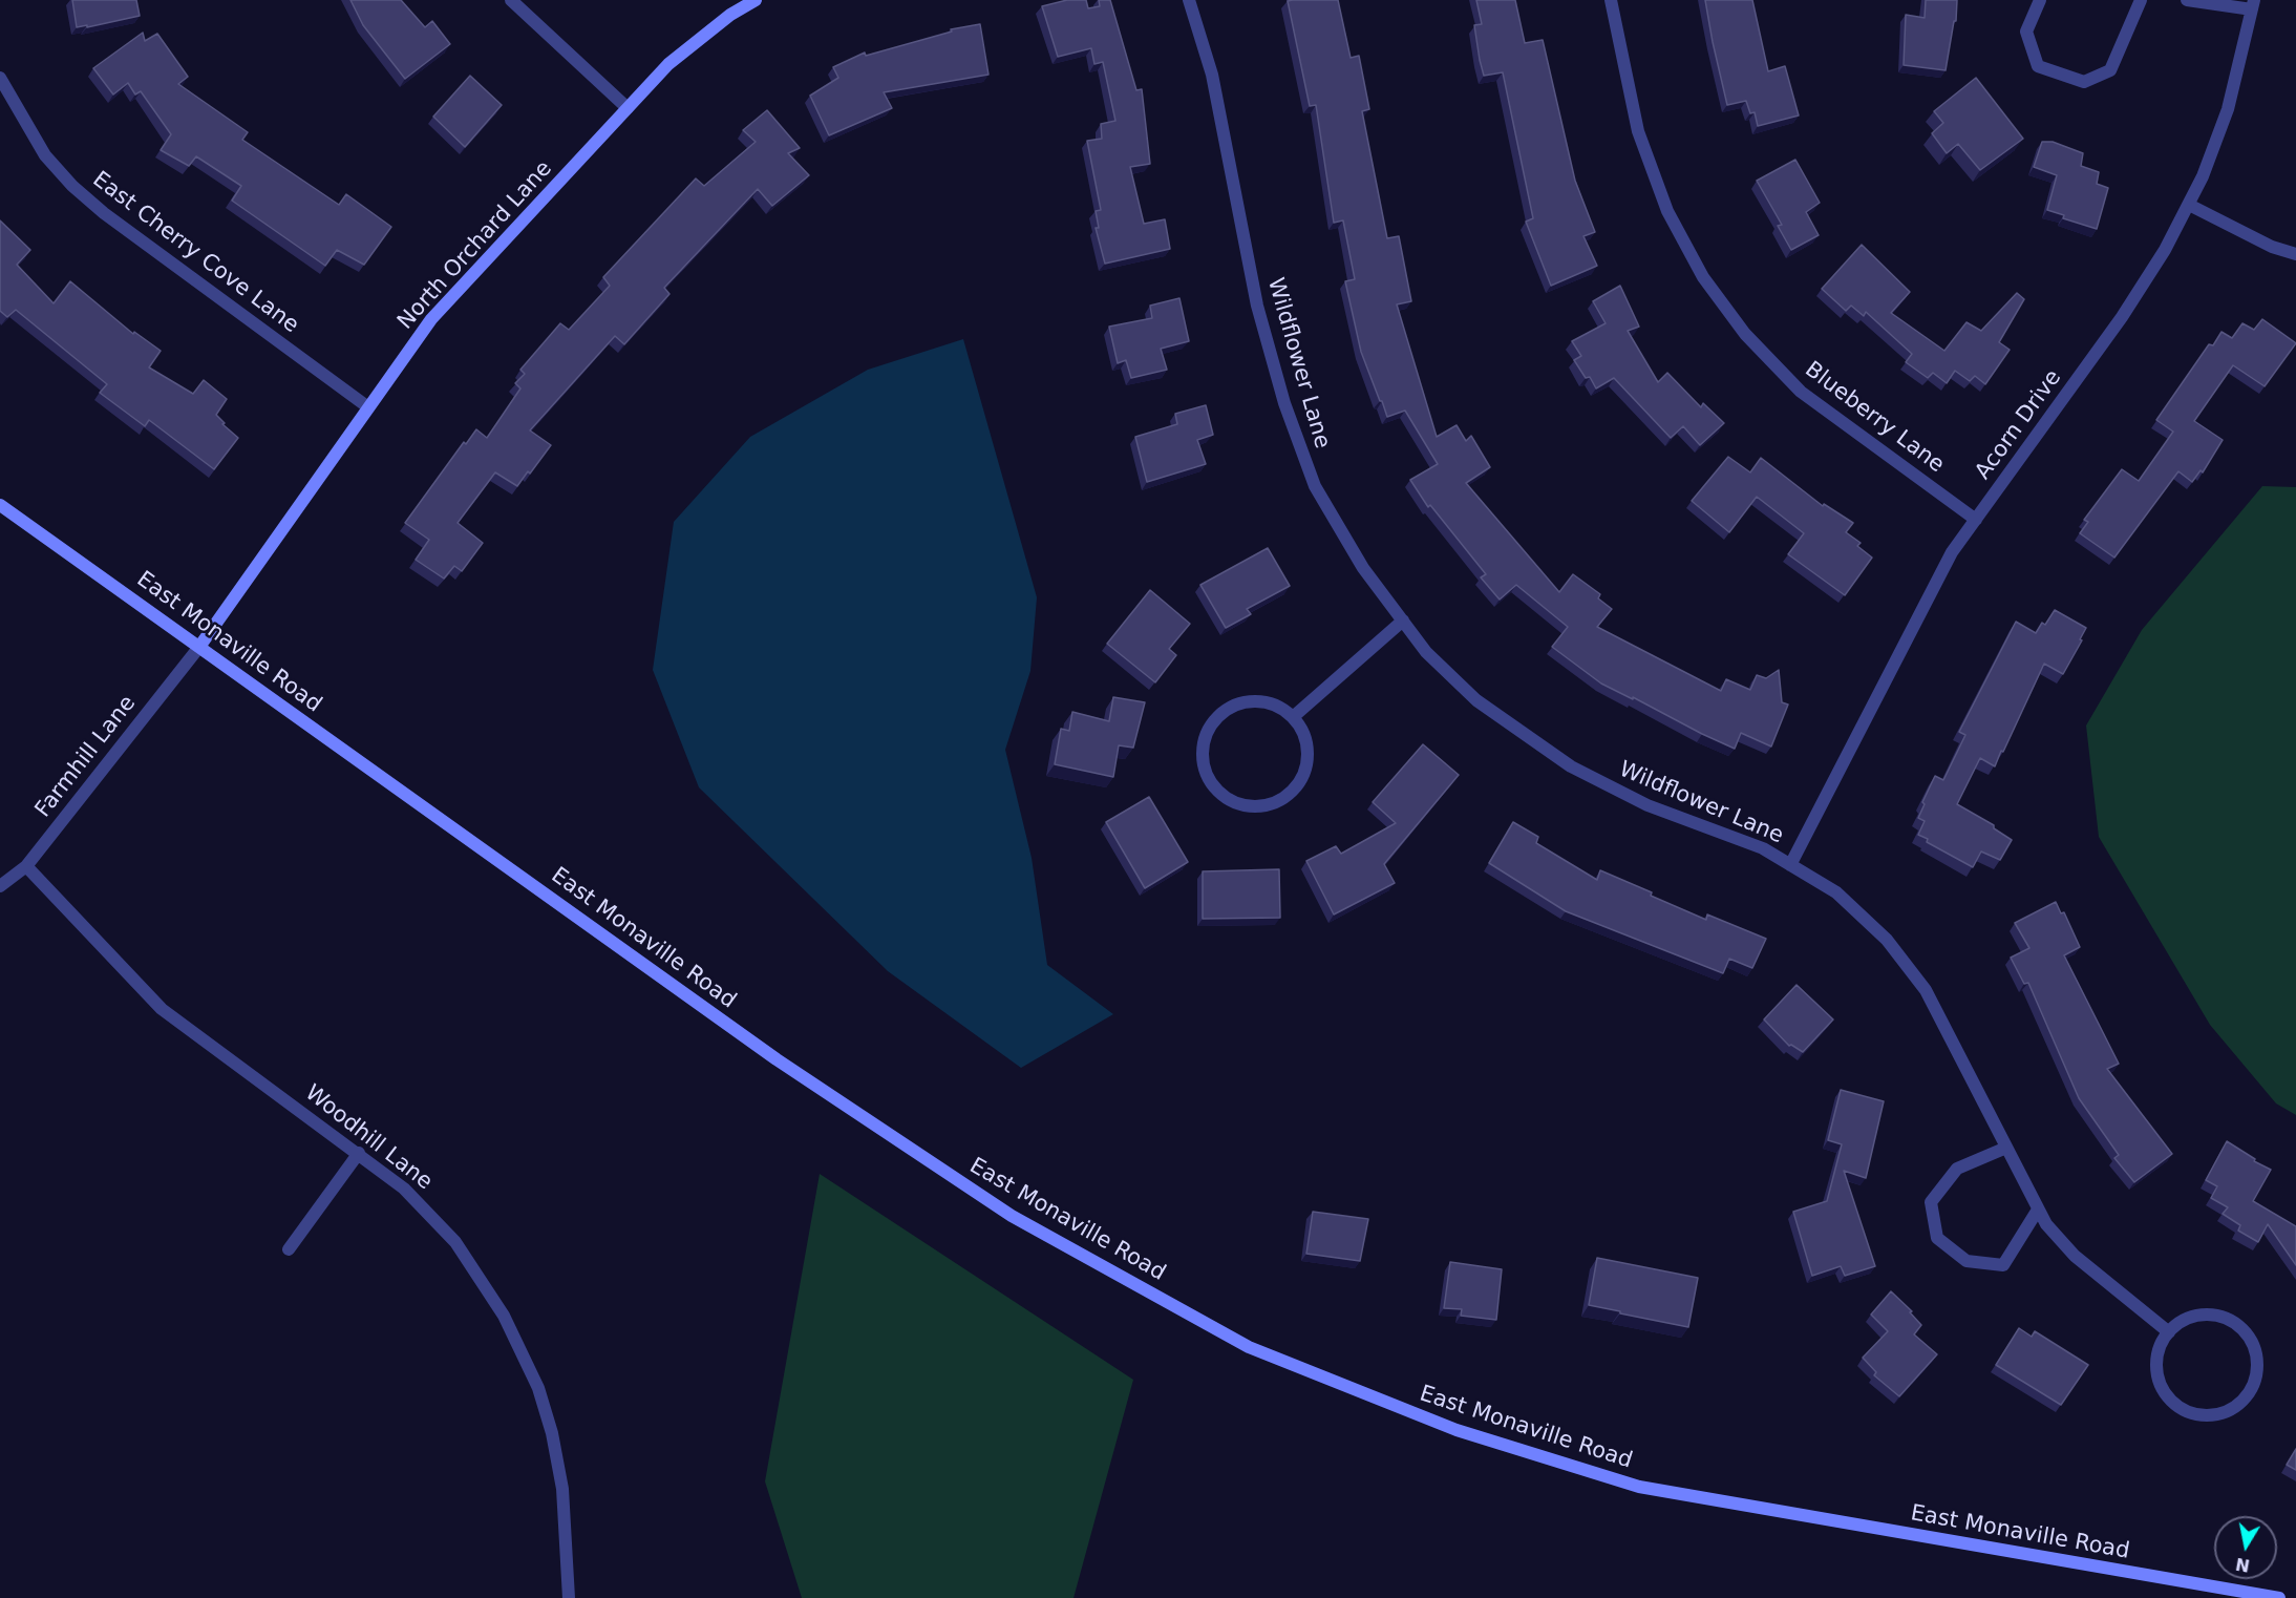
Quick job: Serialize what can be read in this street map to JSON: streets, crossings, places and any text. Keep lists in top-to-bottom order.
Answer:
{
  "streets": {
    "main road": ["North Orchard Lane", "East Monaville Road"],
    "street": [
      "East Cherry Cove Lane",
      "Wildflower Lane",
      "Blueberry Lane",
      "Acorn Drive",
      "Farmhill Lane",
      "Woodhill Lane"
    ]
  },
  "crossings": [
    ["North Orchard Lane", "East Cherry Cove Lane"],
    ["North Orchard Lane", "East Monaville Road"],
    ["North Orchard Lane", "Farmhill Lane"],
    ["Wildflower Lane", "Acorn Drive"],
    ["Blueberry Lane", "Acorn Drive"],
    ["East Monaville Road", "Farmhill Lane"],
    ["Farmhill Lane", "Woodhill Lane"]
  ],
  "north": "bottom"
}
